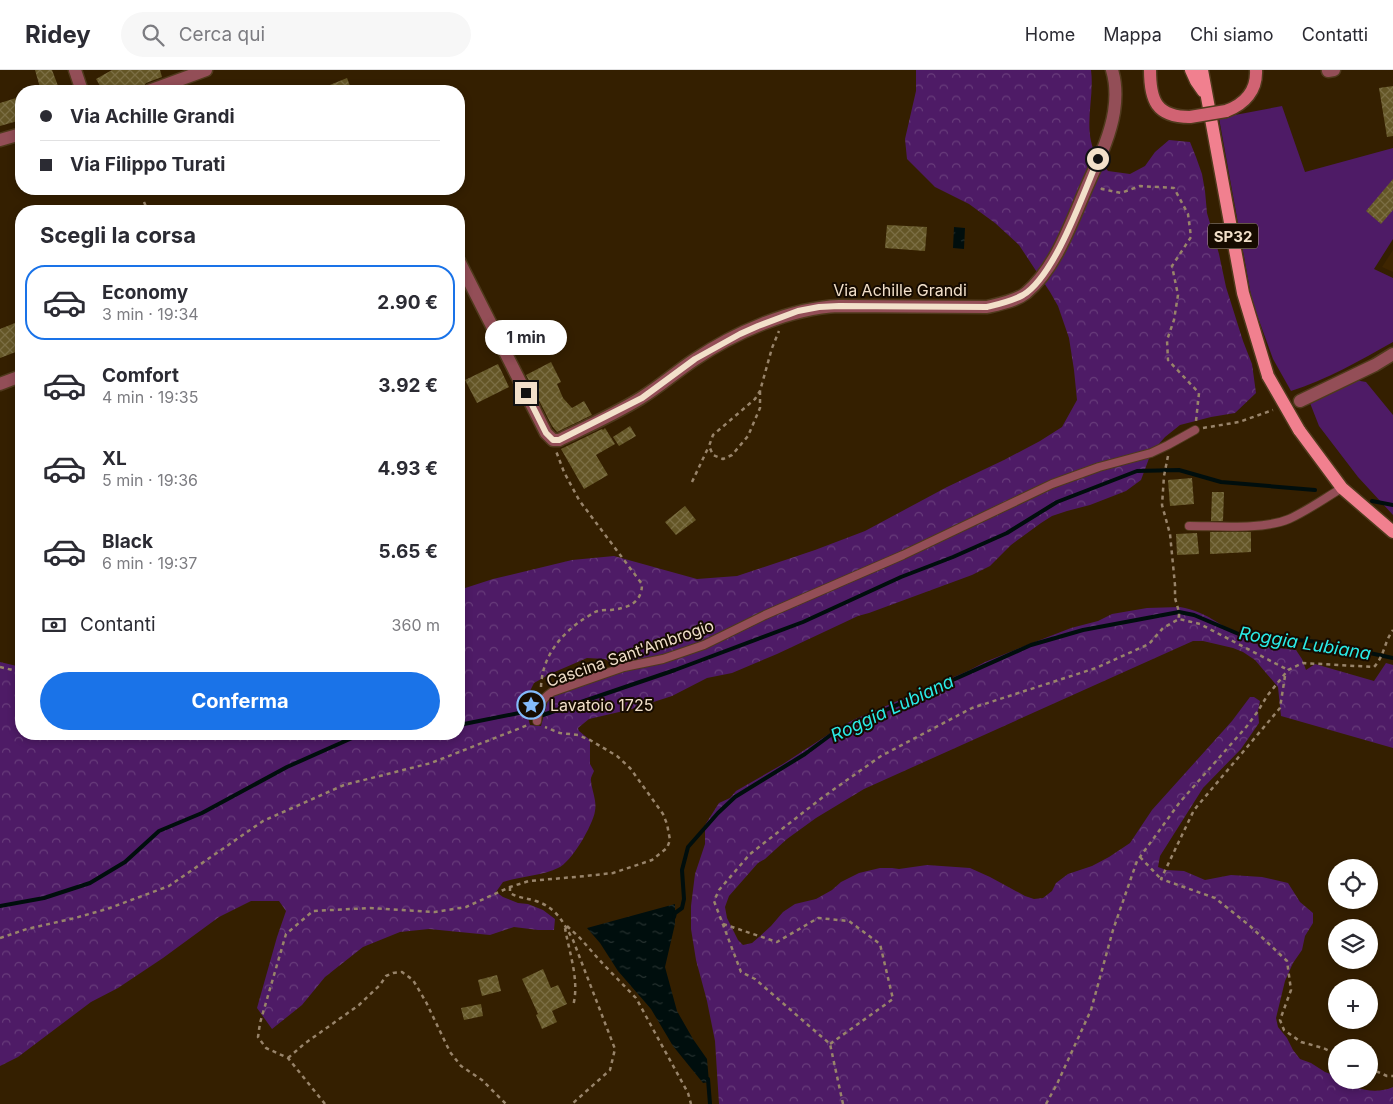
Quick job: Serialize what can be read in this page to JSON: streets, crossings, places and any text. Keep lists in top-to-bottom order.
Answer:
{
  "streets": {
    "main road": ["SP32"],
    "street": ["Via Achille Grandi"],
    "lane": ["Cascina Sant'Ambrogio"]
  },
  "water": ["Roggia Lubiana"],
  "places": {
    "place": ["Lavatoio 1725"]
  },
  "page": {
    "header": "Ridey",
    "search": "Cerca qui",
    "nav": [
      "Home",
      "Mappa",
      "Chi siamo",
      "Contatti"
    ],
    "banner": ["Via Achille Grandi", "Via Filippo Turati"],
    "heading": "Scegli la corsa",
    "list": [
      {
        "name": "Economy",
        "note": "3 min · 19:34",
        "value": "2.90 €"
      },
      {
        "name": "Comfort",
        "note": "4 min · 19:35",
        "value": "3.92 €"
      },
      {
        "name": "XL",
        "note": "5 min · 19:36",
        "value": "4.93 €"
      },
      {
        "name": "Black",
        "note": "6 min · 19:37",
        "value": "5.65 €"
      }
    ],
    "bubble": "1 min",
    "pay": ["Contanti", "360 m"],
    "buttons": "Conferma",
    "map_buttons": ["+", "−"]
  }
}
